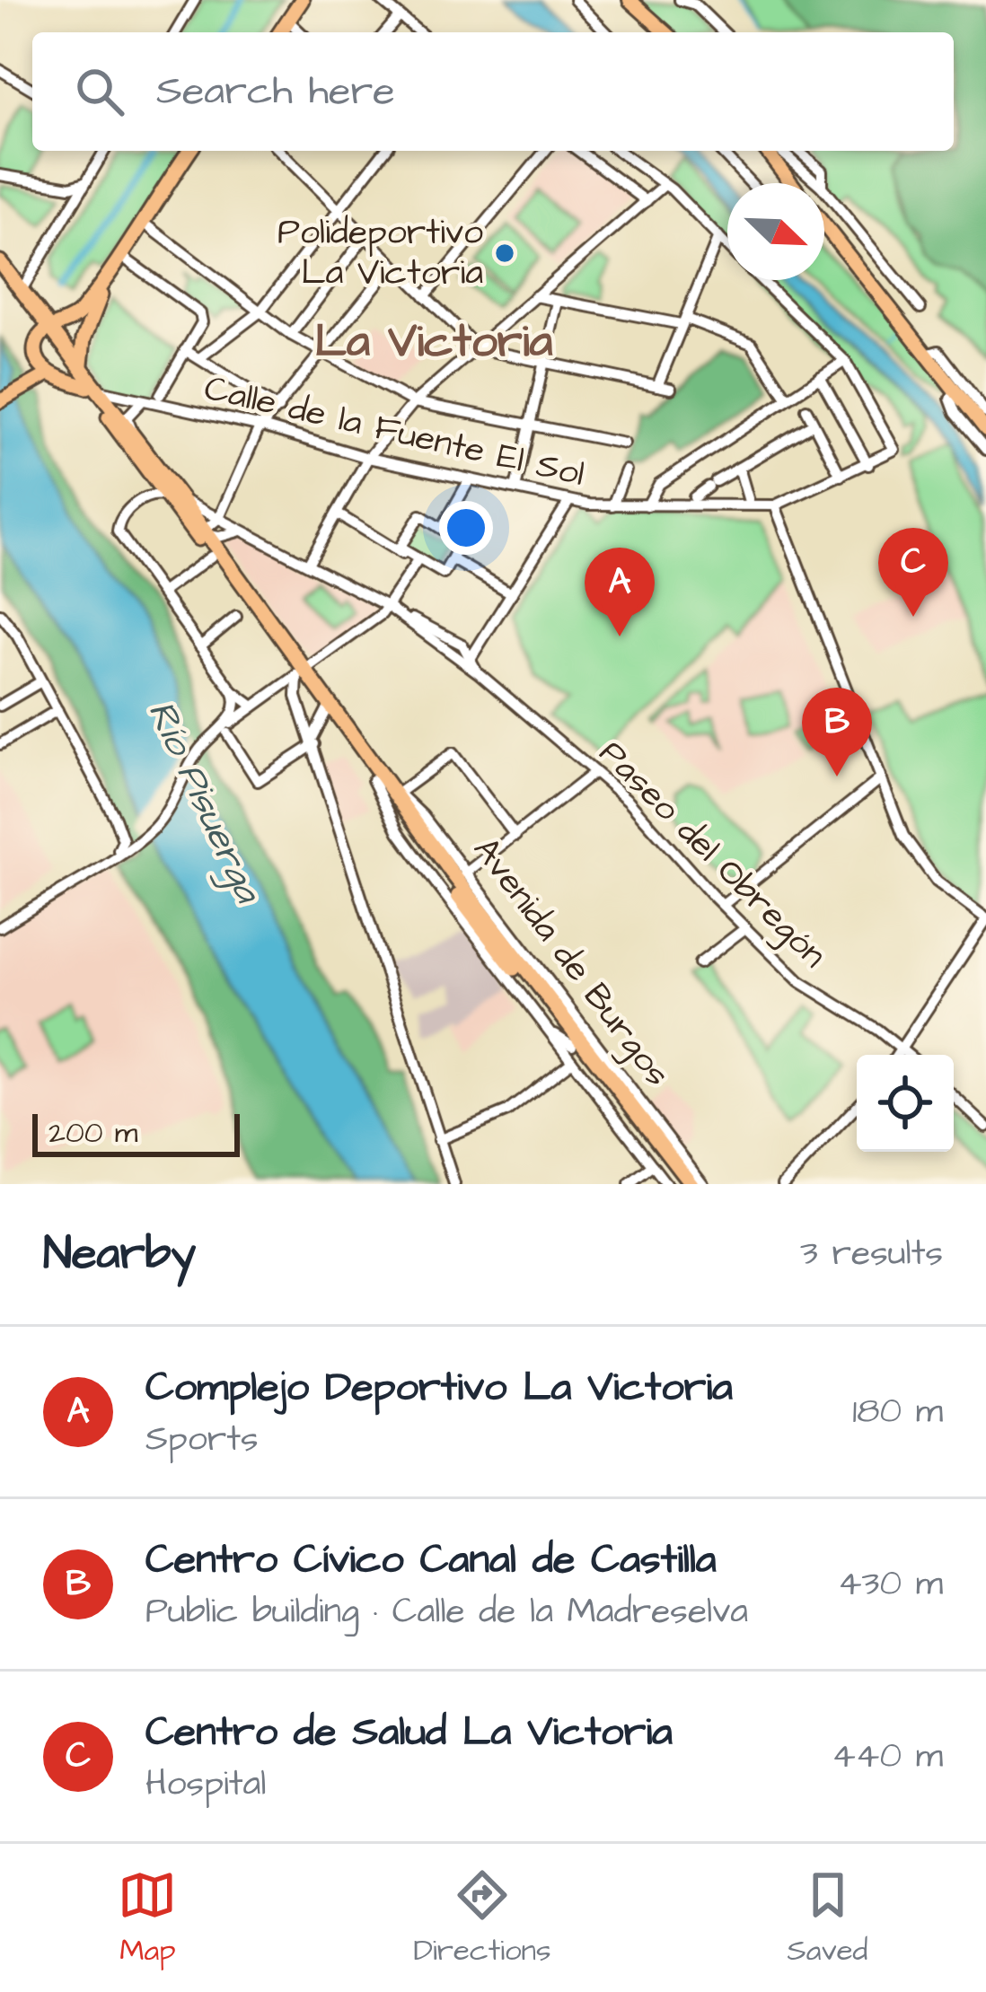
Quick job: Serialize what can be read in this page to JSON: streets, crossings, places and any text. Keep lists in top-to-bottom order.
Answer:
{
  "streets": {
    "highway": ["Avenida de Burgos"],
    "street": ["Calle de la Fuente El Sol", "Paseo del Obregón"]
  },
  "crossings": [
    ["Calle de la Fuente El Sol", "Avenida de Burgos"]
  ],
  "districts": ["La Victoria"],
  "water": ["Río Pisuerga"],
  "places": ["Polideportivo La Victoria"],
  "scale_bar": "200 m",
  "north": "bottom right",
  "page": {
    "search": "Search here",
    "pins": ["C", "A", "B"],
    "scale": "200 m",
    "heading": ["Nearby", "3 results"],
    "list": [
      {
        "mark": "A",
        "name": "Complejo Deportivo La Victoria",
        "note": "Sports",
        "value": "180 m"
      },
      {
        "mark": "B",
        "name": "Centro Cívico Canal de Castilla",
        "note": "Public building · Calle de la Madreselva",
        "value": "430 m"
      },
      {
        "mark": "C",
        "name": "Centro de Salud La Victoria",
        "note": "Hospital",
        "value": "440 m"
      }
    ],
    "nav": ["Map", "Directions", "Saved"]
  }
}
